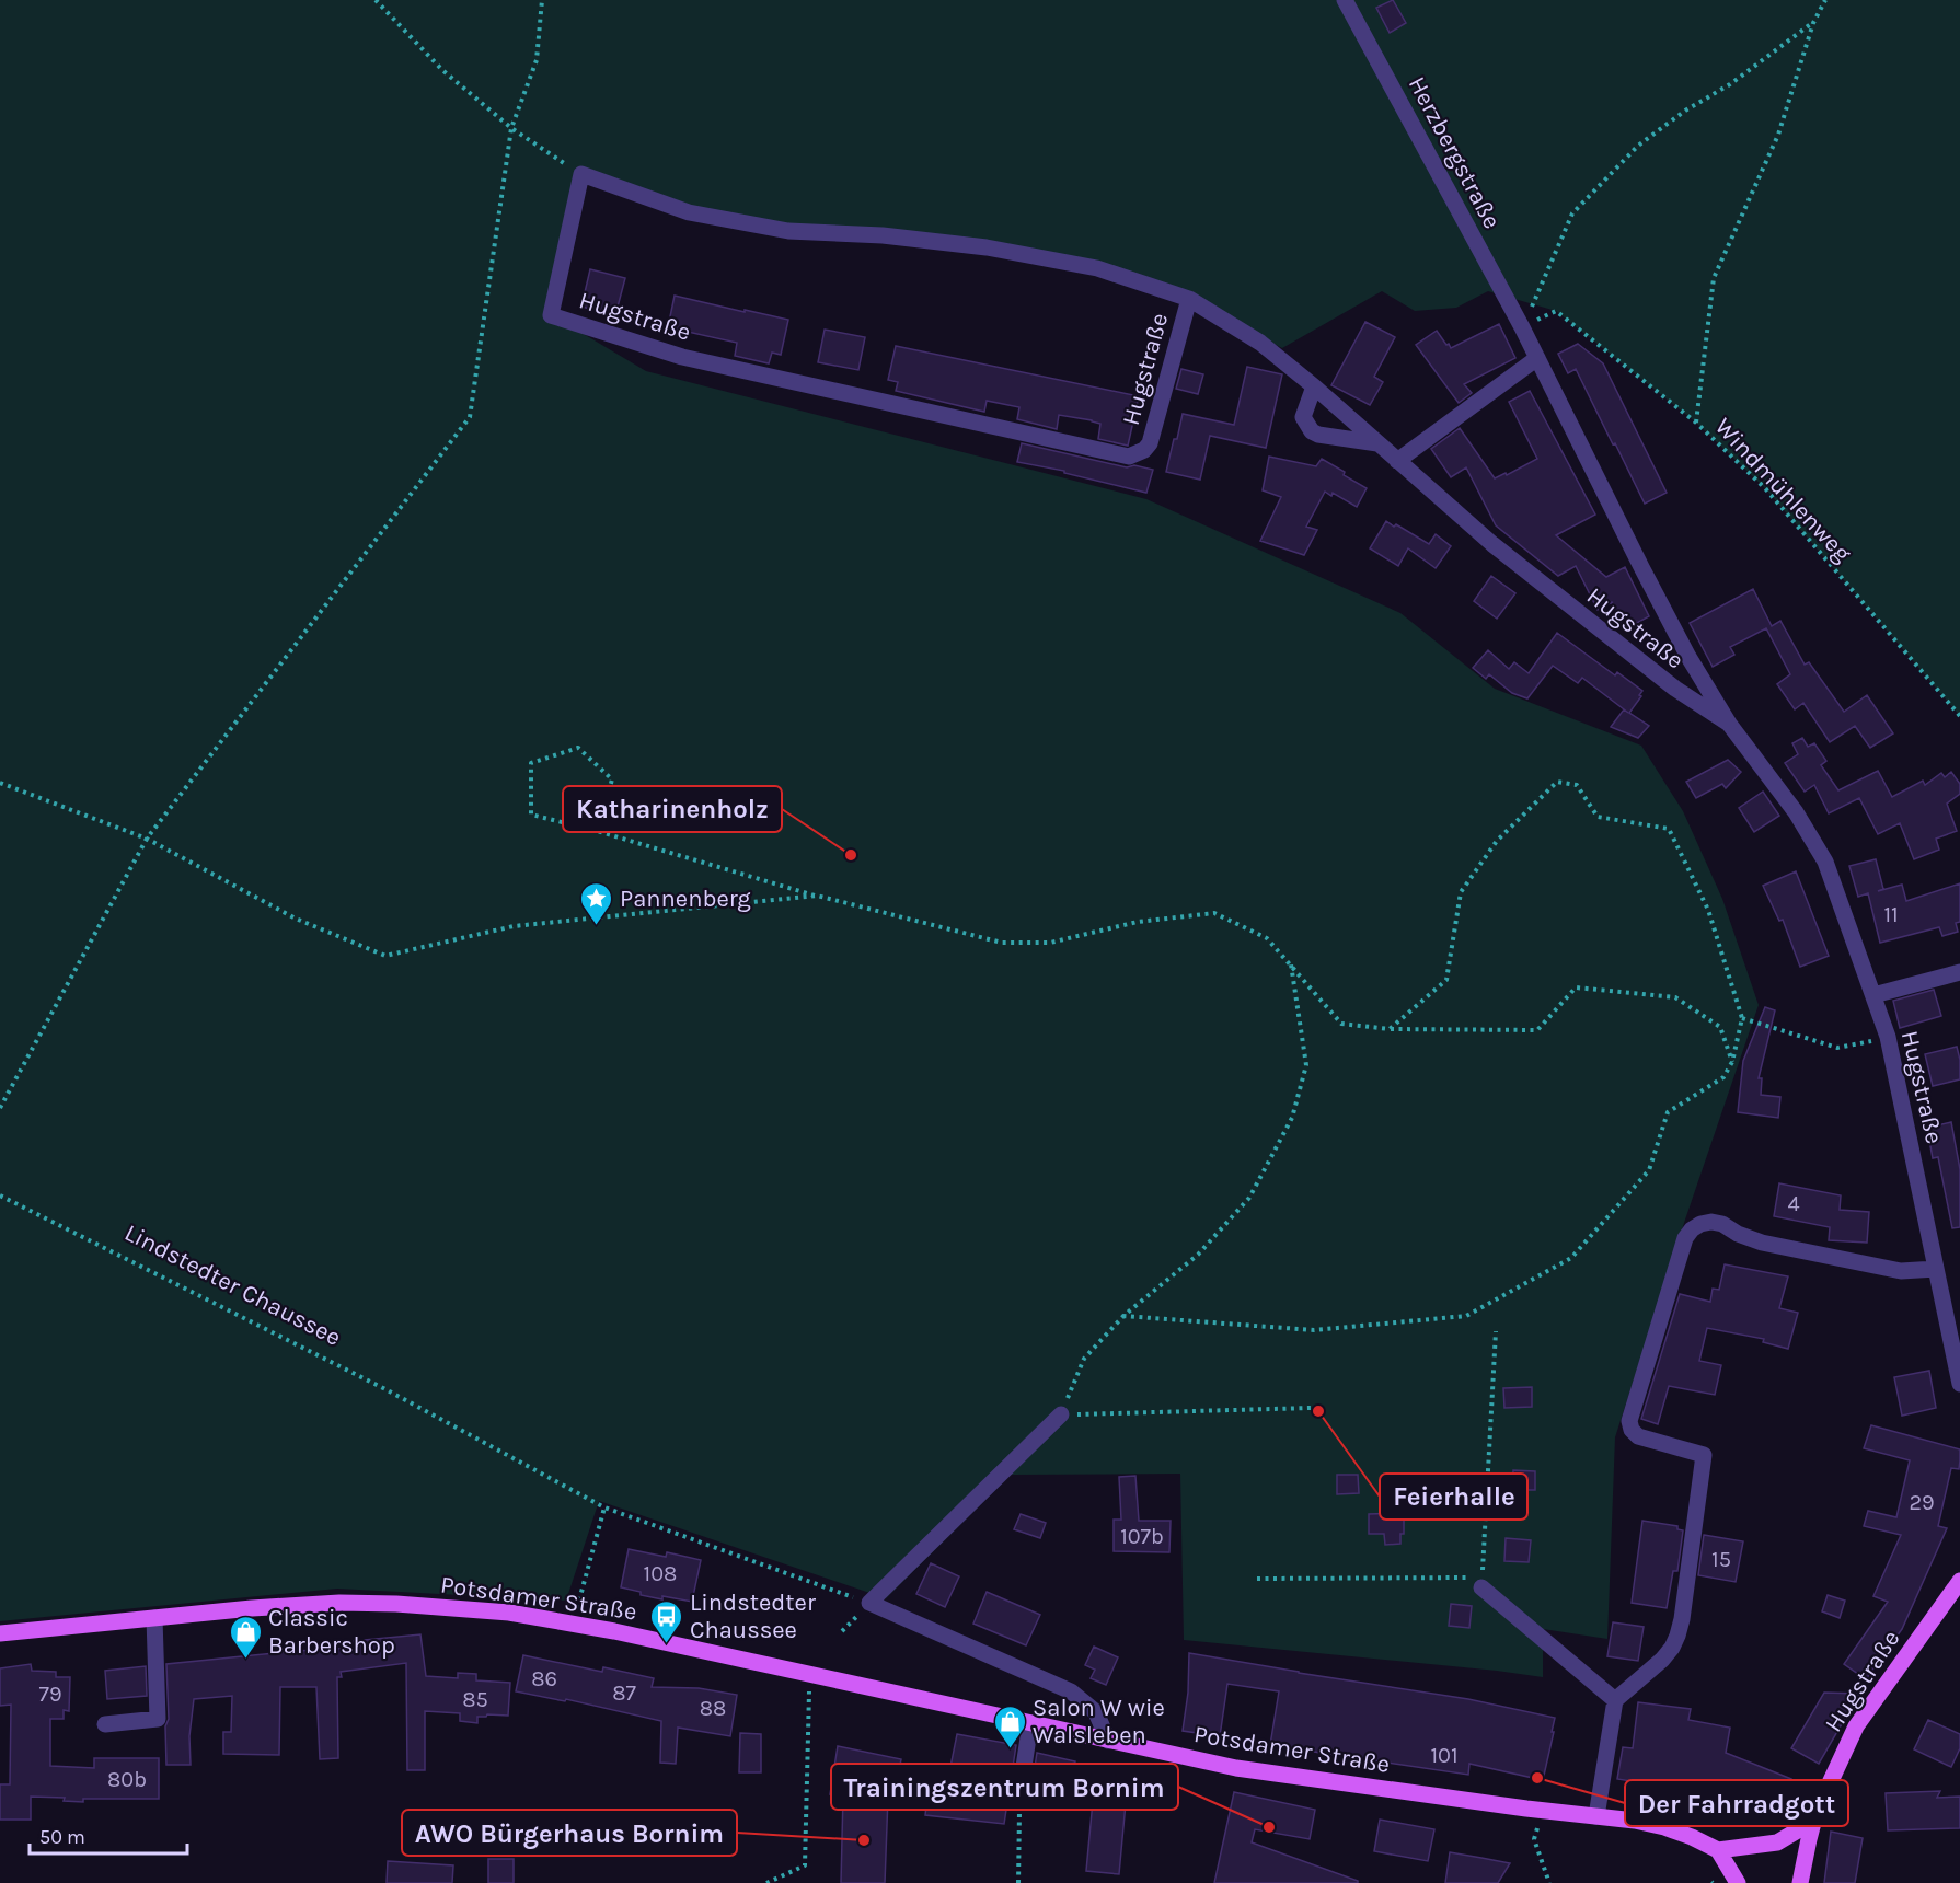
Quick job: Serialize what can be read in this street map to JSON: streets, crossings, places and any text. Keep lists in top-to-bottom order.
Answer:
{
  "streets": {
    "main road": ["Hugstraße", "Potsdamer Straße"],
    "street": ["Herzbergstraße"],
    "path": ["Windmühlenweg", "Lindstedter Chaussee"]
  },
  "crossings": [
    ["Herzbergstraße", "Hugstraße"],
    ["Herzbergstraße", "Windmühlenweg"],
    ["Hugstraße", "Windmühlenweg"]
  ],
  "places": {
    "other": [
      "Katharinenholz",
      "Feierhalle",
      "Der Fahrradgott",
      "Trainingszentrum Bornim",
      "AWO Bürgerhaus Bornim"
    ],
    "place": ["Pannenberg"],
    "bus stop": ["Lindstedter Chaussee"],
    "shop": ["Classic Barbershop", "Salon W wie Walsleben"]
  },
  "house_numbers": [
    "11",
    "4",
    "29",
    "107b",
    "15",
    "108",
    "86",
    "87",
    "79",
    "85",
    "88",
    "101",
    "80b"
  ],
  "scale_bar": "50 m"
}
